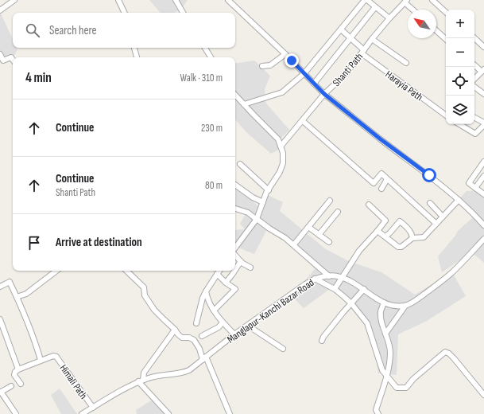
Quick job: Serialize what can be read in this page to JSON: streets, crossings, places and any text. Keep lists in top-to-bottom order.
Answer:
{
  "streets": {
    "street": [
      "Shanti Path",
      "Harayia Path",
      "Manglapur-Kanchi Bazar Road",
      "Himali Path"
    ]
  },
  "crossings": [
    ["Shanti Path", "Harayia Path"],
    ["Manglapur-Kanchi Bazar Road", "Himali Path"]
  ],
  "north": "top left",
  "page": {
    "map_buttons": ["+", "−"],
    "search": "Search here",
    "heading": ["4 min", "Walk · 310 m"],
    "list": [
      ["Continue", "230 m"],
      ["Continue", "Shanti Path", "80 m"],
      "Arrive at destination"
    ]
  }
}
